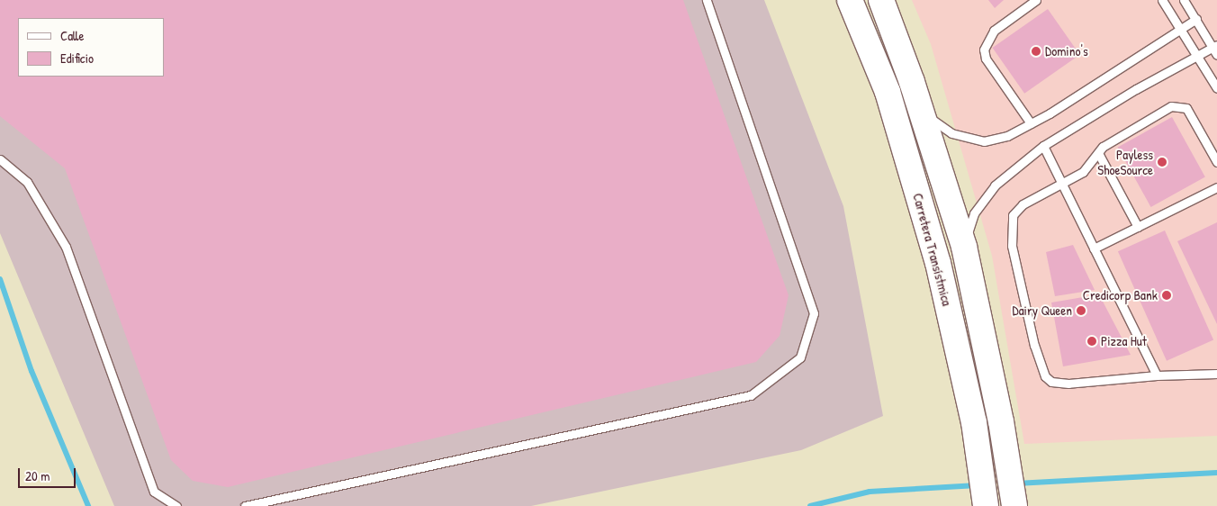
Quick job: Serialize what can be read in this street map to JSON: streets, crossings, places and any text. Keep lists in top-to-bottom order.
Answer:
{
  "streets": {
    "main road": ["Carretera Transístmica"]
  },
  "places": [
    "Domino's",
    "Payless ShoeSource",
    "Credicorp Bank",
    "Dairy Queen",
    "Pizza Hut"
  ],
  "legend": ["Calle", "Edificio"],
  "scale_bar": "20 m"
}
